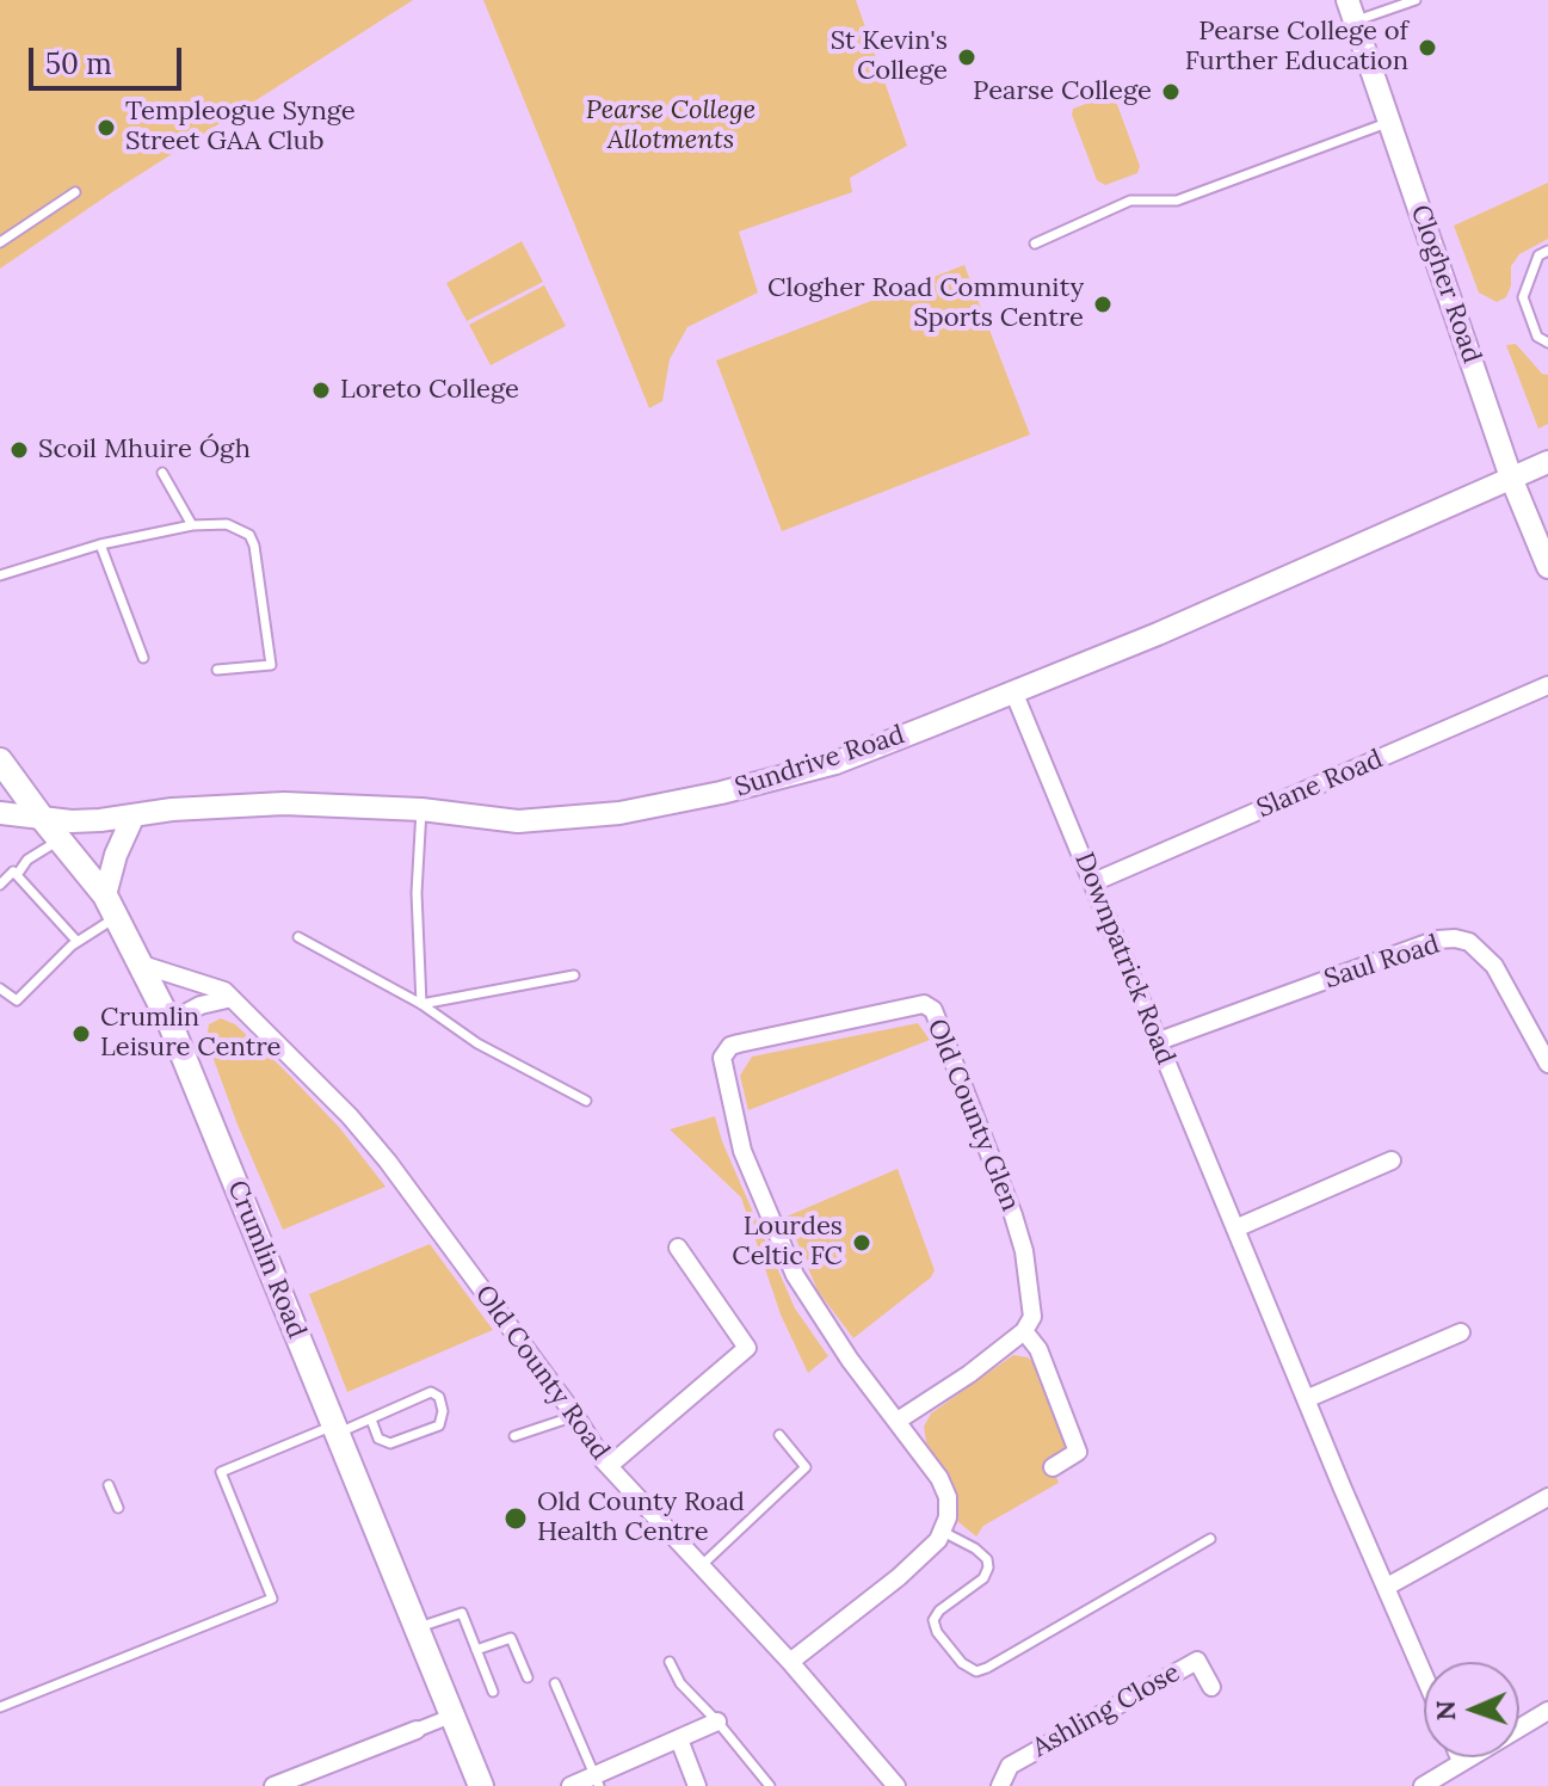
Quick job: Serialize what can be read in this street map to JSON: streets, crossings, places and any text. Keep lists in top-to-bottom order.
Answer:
{
  "streets": {
    "main road": ["Crumlin Road"],
    "street": [
      "Clogher Road",
      "Sundrive Road",
      "Slane Road",
      "Downpatrick Road",
      "Saul Road",
      "Old County Glen",
      "Old County Road",
      "Ashling Close"
    ]
  },
  "crossings": [
    ["Clogher Road", "Sundrive Road"],
    ["Sundrive Road", "Downpatrick Road"],
    ["Sundrive Road", "Crumlin Road"],
    ["Slane Road", "Downpatrick Road"],
    ["Downpatrick Road", "Saul Road"],
    ["Crumlin Road", "Old County Road"]
  ],
  "parks": ["Pearse College Allotments"],
  "places": [
    "Pearse College of Further Education",
    "St Kevin's College",
    "Pearse College",
    "Templeogue Synge Street GAA Club",
    "Clogher Road Community Sports Centre",
    "Loreto College",
    "Scoil Mhuire Ógh",
    "Crumlin Leisure Centre",
    "Lourdes Celtic FC",
    "Old County Road Health Centre"
  ],
  "scale_bar": "50 m",
  "north": "left"
}
